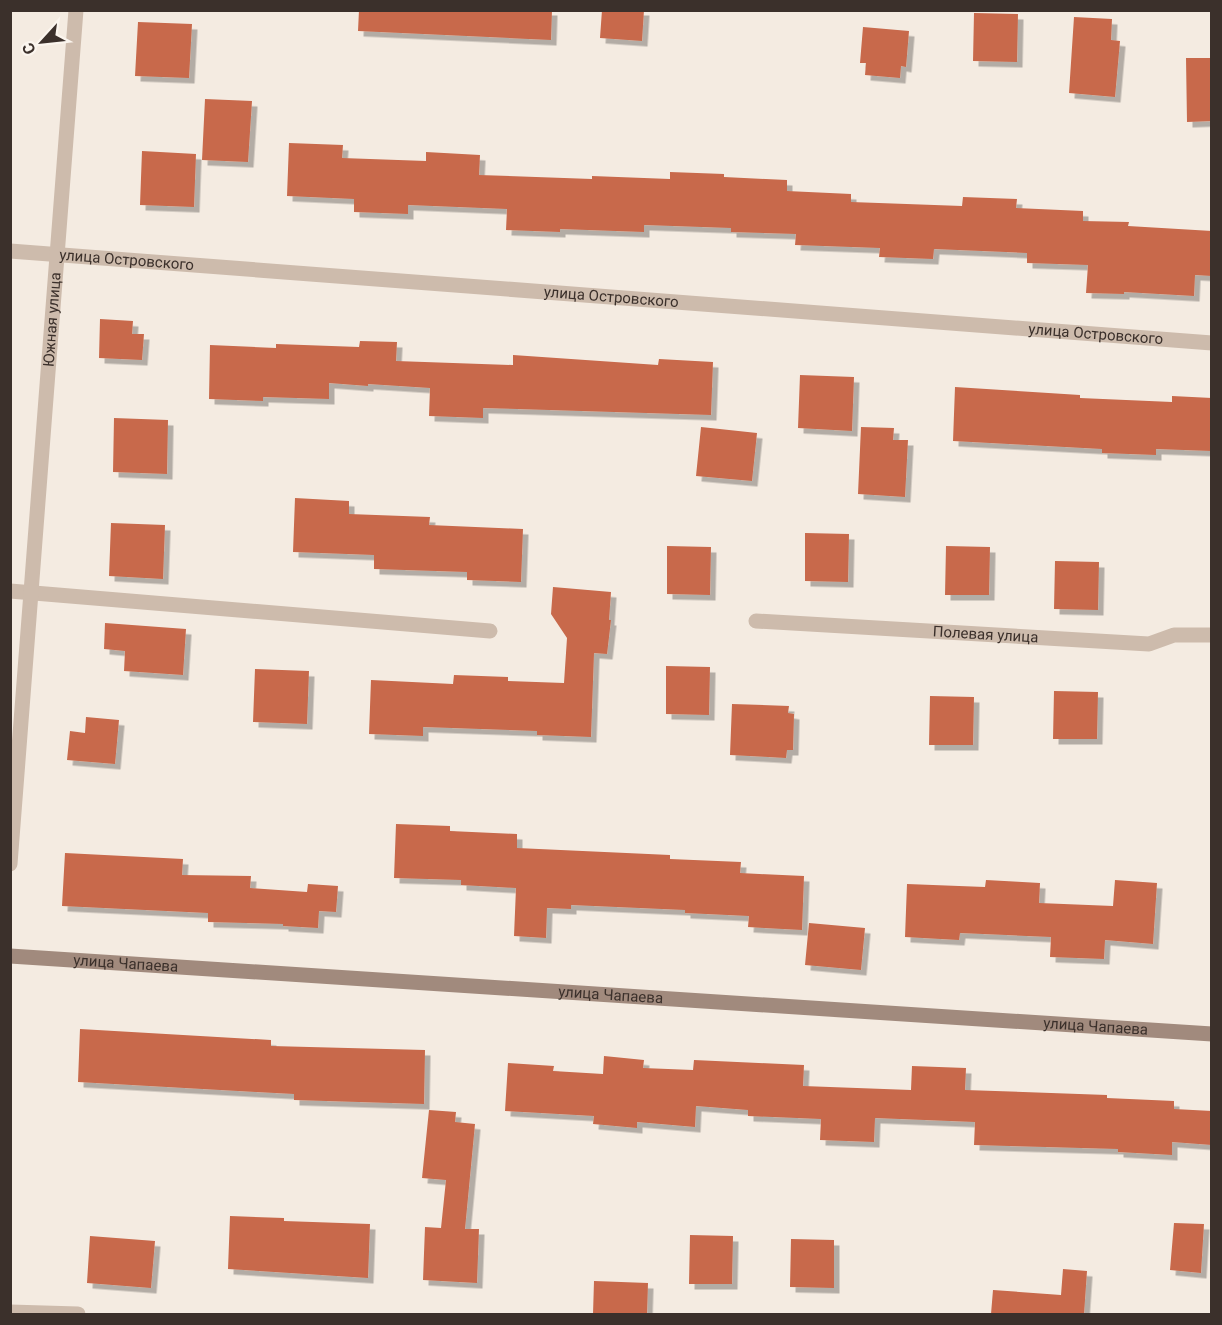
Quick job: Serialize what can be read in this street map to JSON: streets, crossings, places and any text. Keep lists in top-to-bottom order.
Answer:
{
  "streets": {
    "street": [
      "улица Островского",
      "Южная улица",
      "Полевая улица",
      "улица Чапаева"
    ]
  },
  "crossings": [
    ["улица Островского", "Южная улица"]
  ],
  "north": "bottom left"
}
